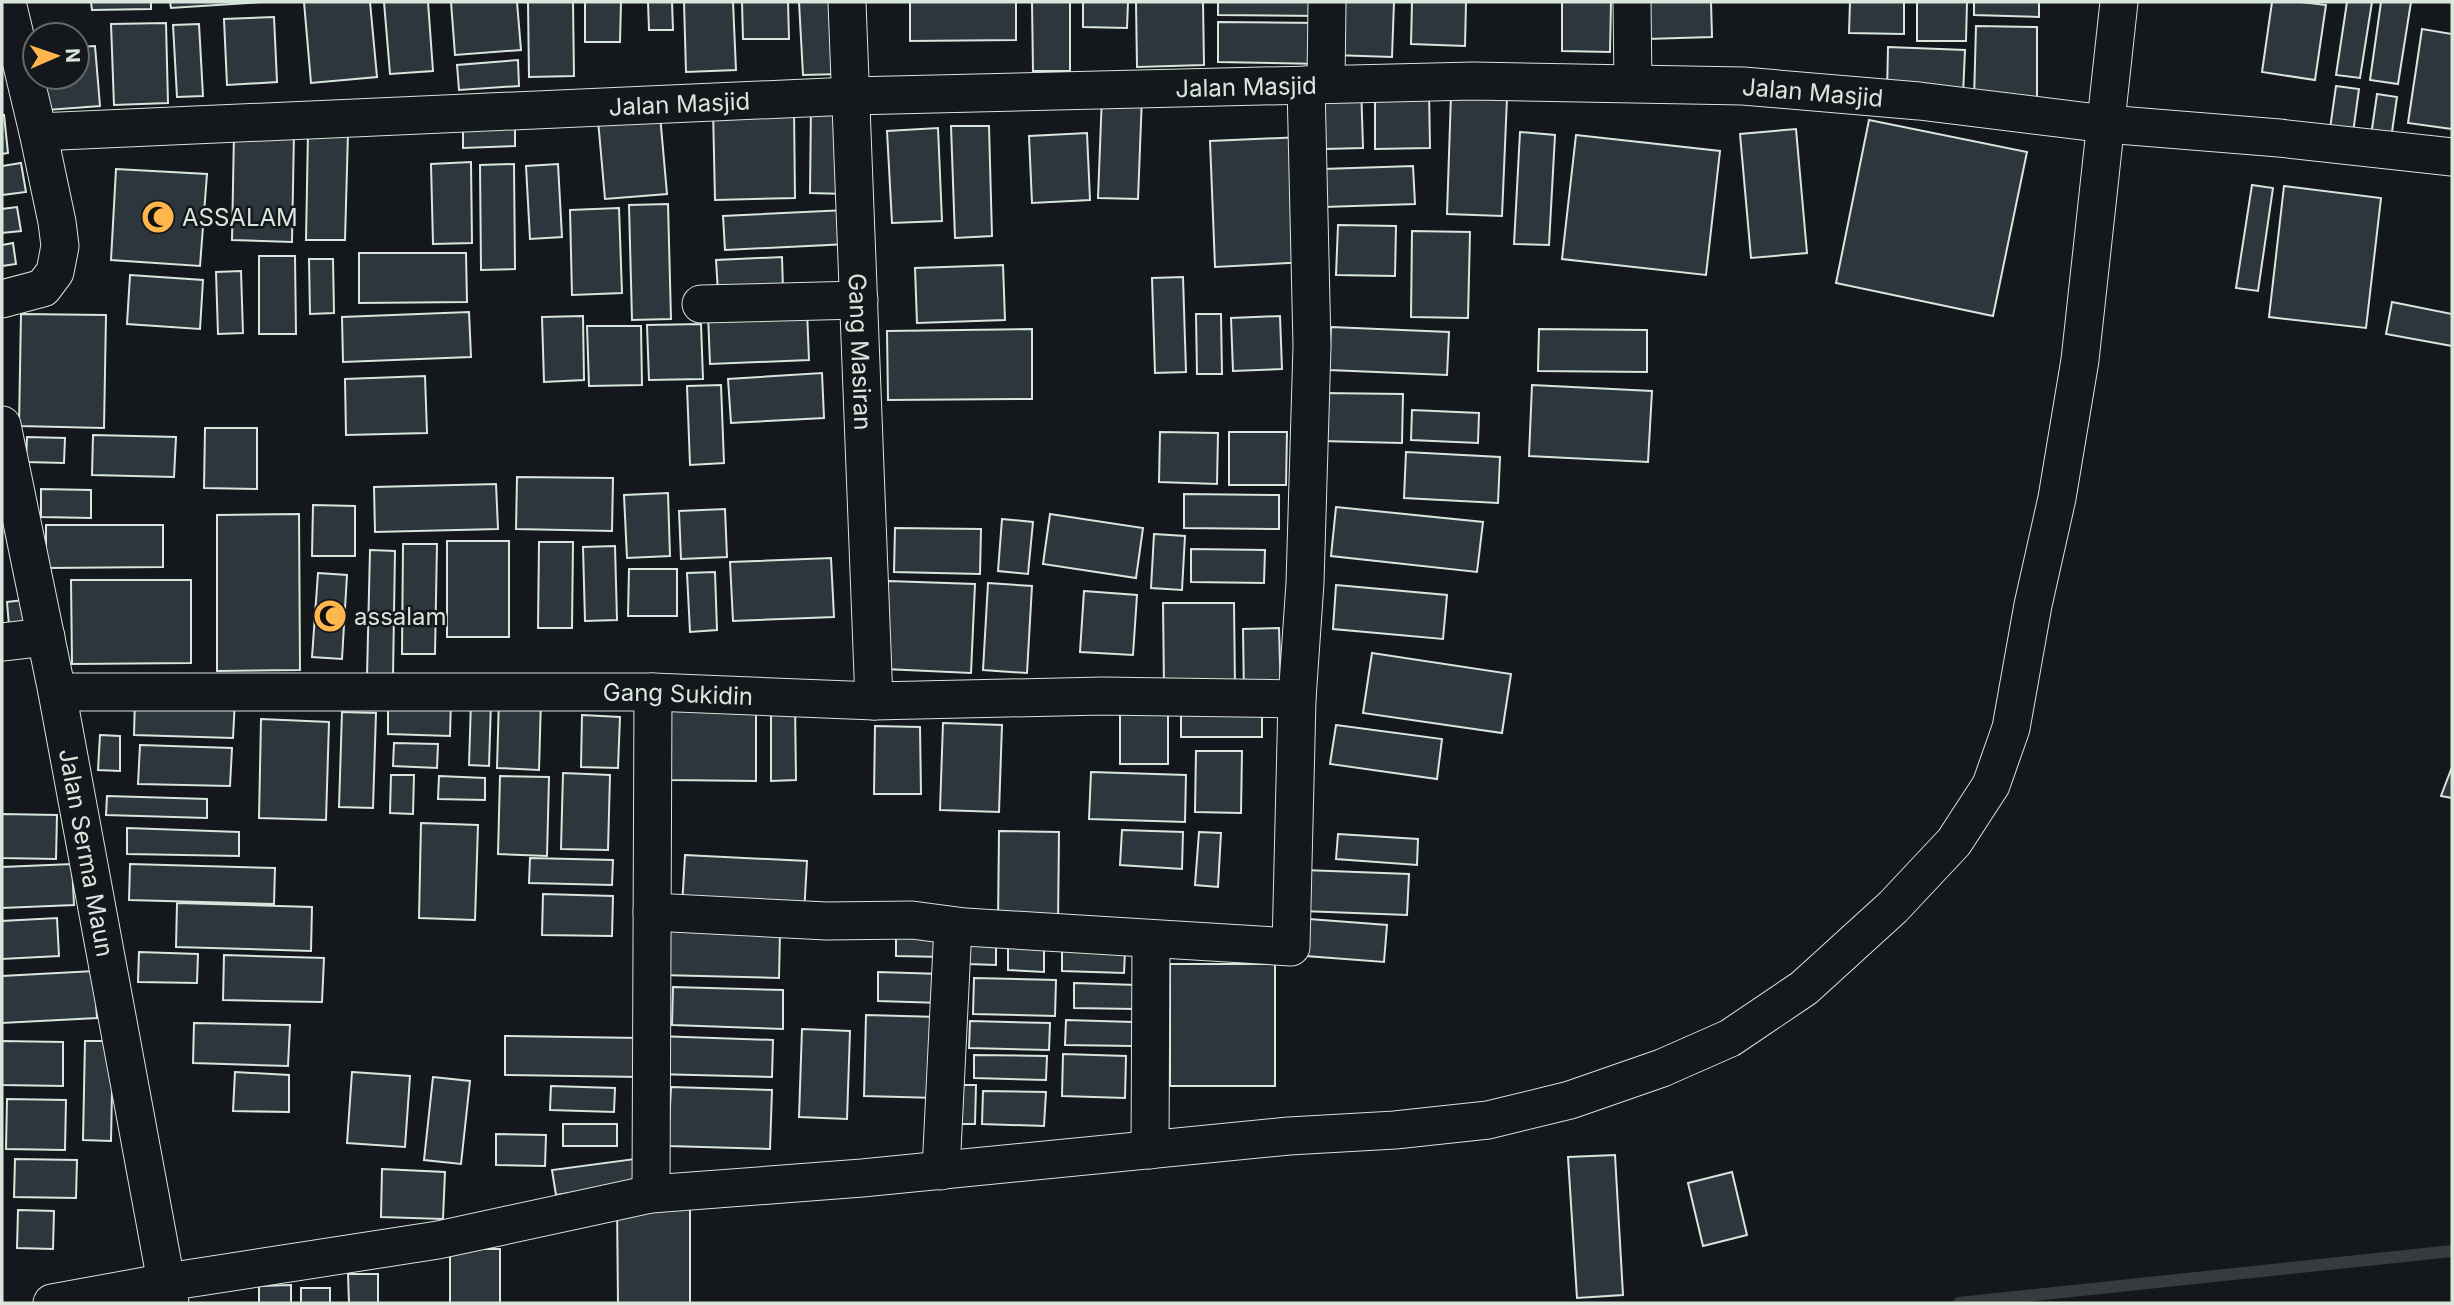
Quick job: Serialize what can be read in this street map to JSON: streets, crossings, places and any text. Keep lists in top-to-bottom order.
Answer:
{
  "streets": {
    "street": [
      "Jalan Masjid",
      "Gang Masiran",
      "Gang Sukidin",
      "Jalan Serma Maun"
    ]
  },
  "crossings": [
    ["Jalan Masjid", "Gang Masiran"],
    ["Gang Masiran", "Gang Sukidin"],
    ["Gang Sukidin", "Jalan Serma Maun"]
  ],
  "places": {
    "mosque": ["ASSALAM", "assalam"]
  },
  "north": "right"
}
